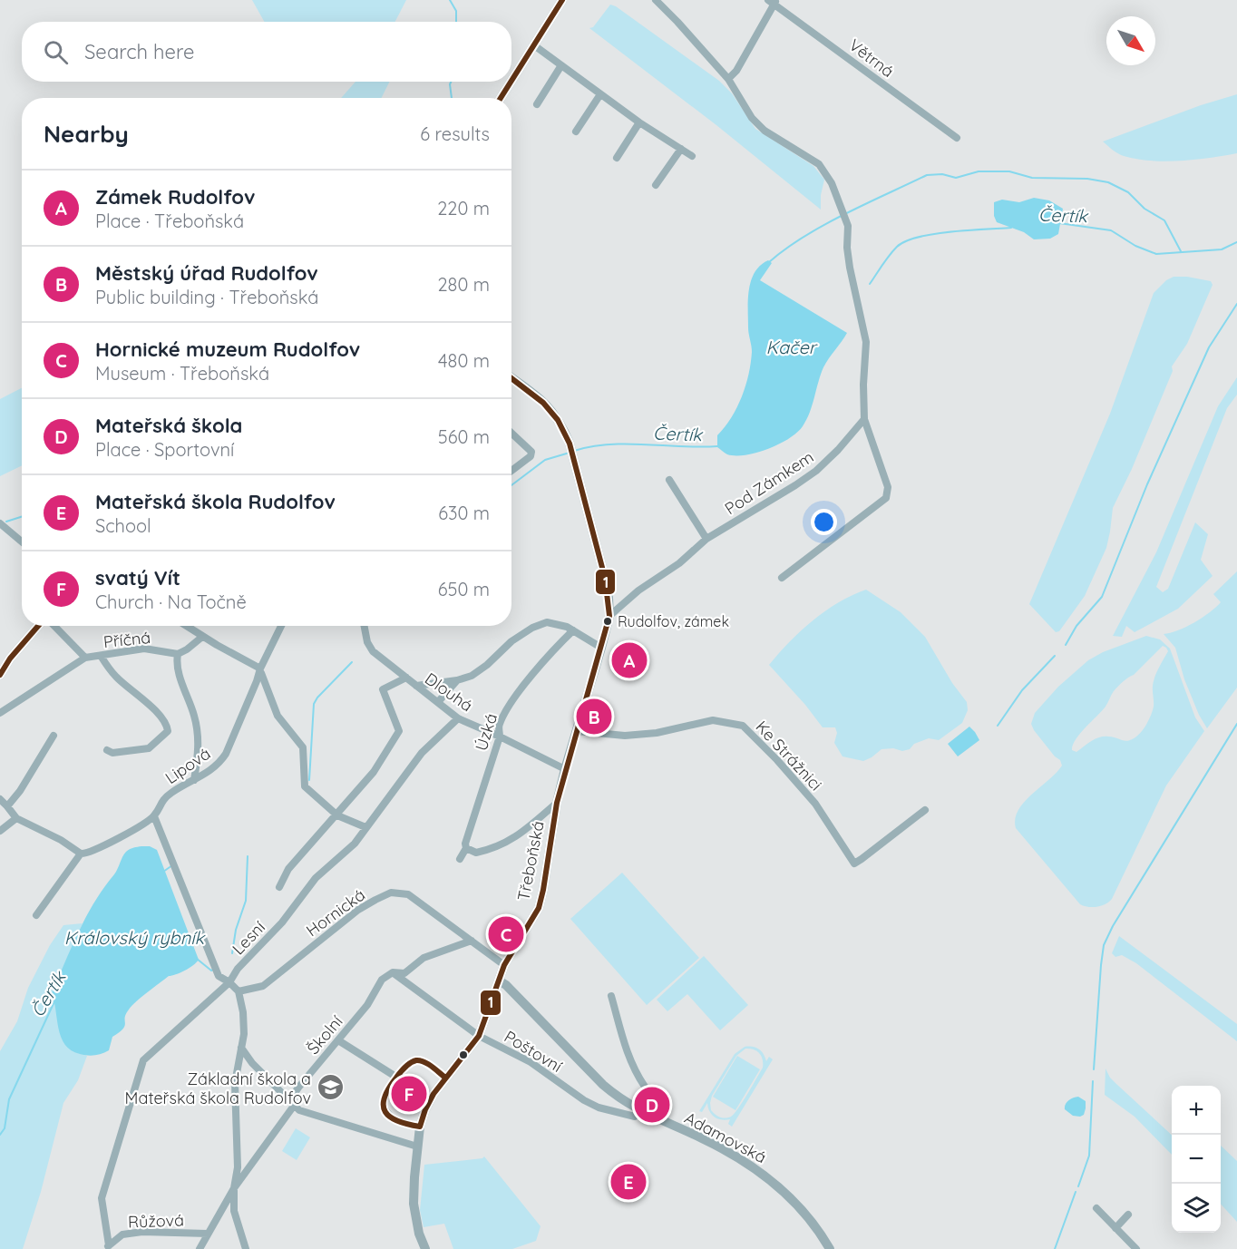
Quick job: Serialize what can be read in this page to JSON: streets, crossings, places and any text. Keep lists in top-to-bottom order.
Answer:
{
  "streets": {
    "main road": ["Třeboňská", "Adamovská"],
    "street": [
      "Větrná",
      "Pod Zámkem",
      "Příčná",
      "Dlouhá",
      "Úzká",
      "Ke Strážnici",
      "Lipová",
      "Hornická",
      "Lesní",
      "Školní",
      "Poštovní",
      "Růžová"
    ]
  },
  "crossings": [
    ["Pod Zámkem", "Třeboňská"],
    ["Dlouhá", "Úzká"],
    ["Dlouhá", "Třeboňská"],
    ["Dlouhá", "Lesní"],
    ["Úzká", "Třeboňská"],
    ["Ke Strážnici", "Třeboňská"],
    ["Třeboňská", "Hornická"],
    ["Třeboňská", "Poštovní"],
    ["Třeboňská", "Adamovská"],
    ["Hornická", "Školní"],
    ["Lesní", "Růžová"],
    ["Školní", "Poštovní"],
    ["Školní", "Růžová"],
    ["Poštovní", "Adamovská"]
  ],
  "water": ["Čertík", "Kačer", "Královský rybník"],
  "places": {
    "other": ["Rudolfov, zámek"],
    "school or university": ["Základní škola a Mateřská škola Rudolfov"]
  },
  "lines": ["transit line 1"],
  "north": "bottom right",
  "page": {
    "search": "Search here",
    "heading": ["Nearby", "6 results"],
    "list": [
      {
        "mark": "A",
        "name": "Zámek Rudolfov",
        "note": "Place · Třeboňská",
        "value": "220 m"
      },
      {
        "mark": "B",
        "name": "Městský úřad Rudolfov",
        "note": "Public building · Třeboňská",
        "value": "280 m"
      },
      {
        "mark": "C",
        "name": "Hornické muzeum Rudolfov",
        "note": "Museum · Třeboňská",
        "value": "480 m"
      },
      {
        "mark": "D",
        "name": "Mateřská škola",
        "note": "Place · Sportovní",
        "value": "560 m"
      },
      {
        "mark": "E",
        "name": "Mateřská škola Rudolfov",
        "note": "School",
        "value": "630 m"
      },
      {
        "mark": "F",
        "name": "svatý Vít",
        "note": "Church · Na Točně",
        "value": "650 m"
      }
    ],
    "pins": [
      "A",
      "B",
      "C",
      "F",
      "D",
      "E"
    ],
    "map_buttons": ["+", "−"]
  }
}
